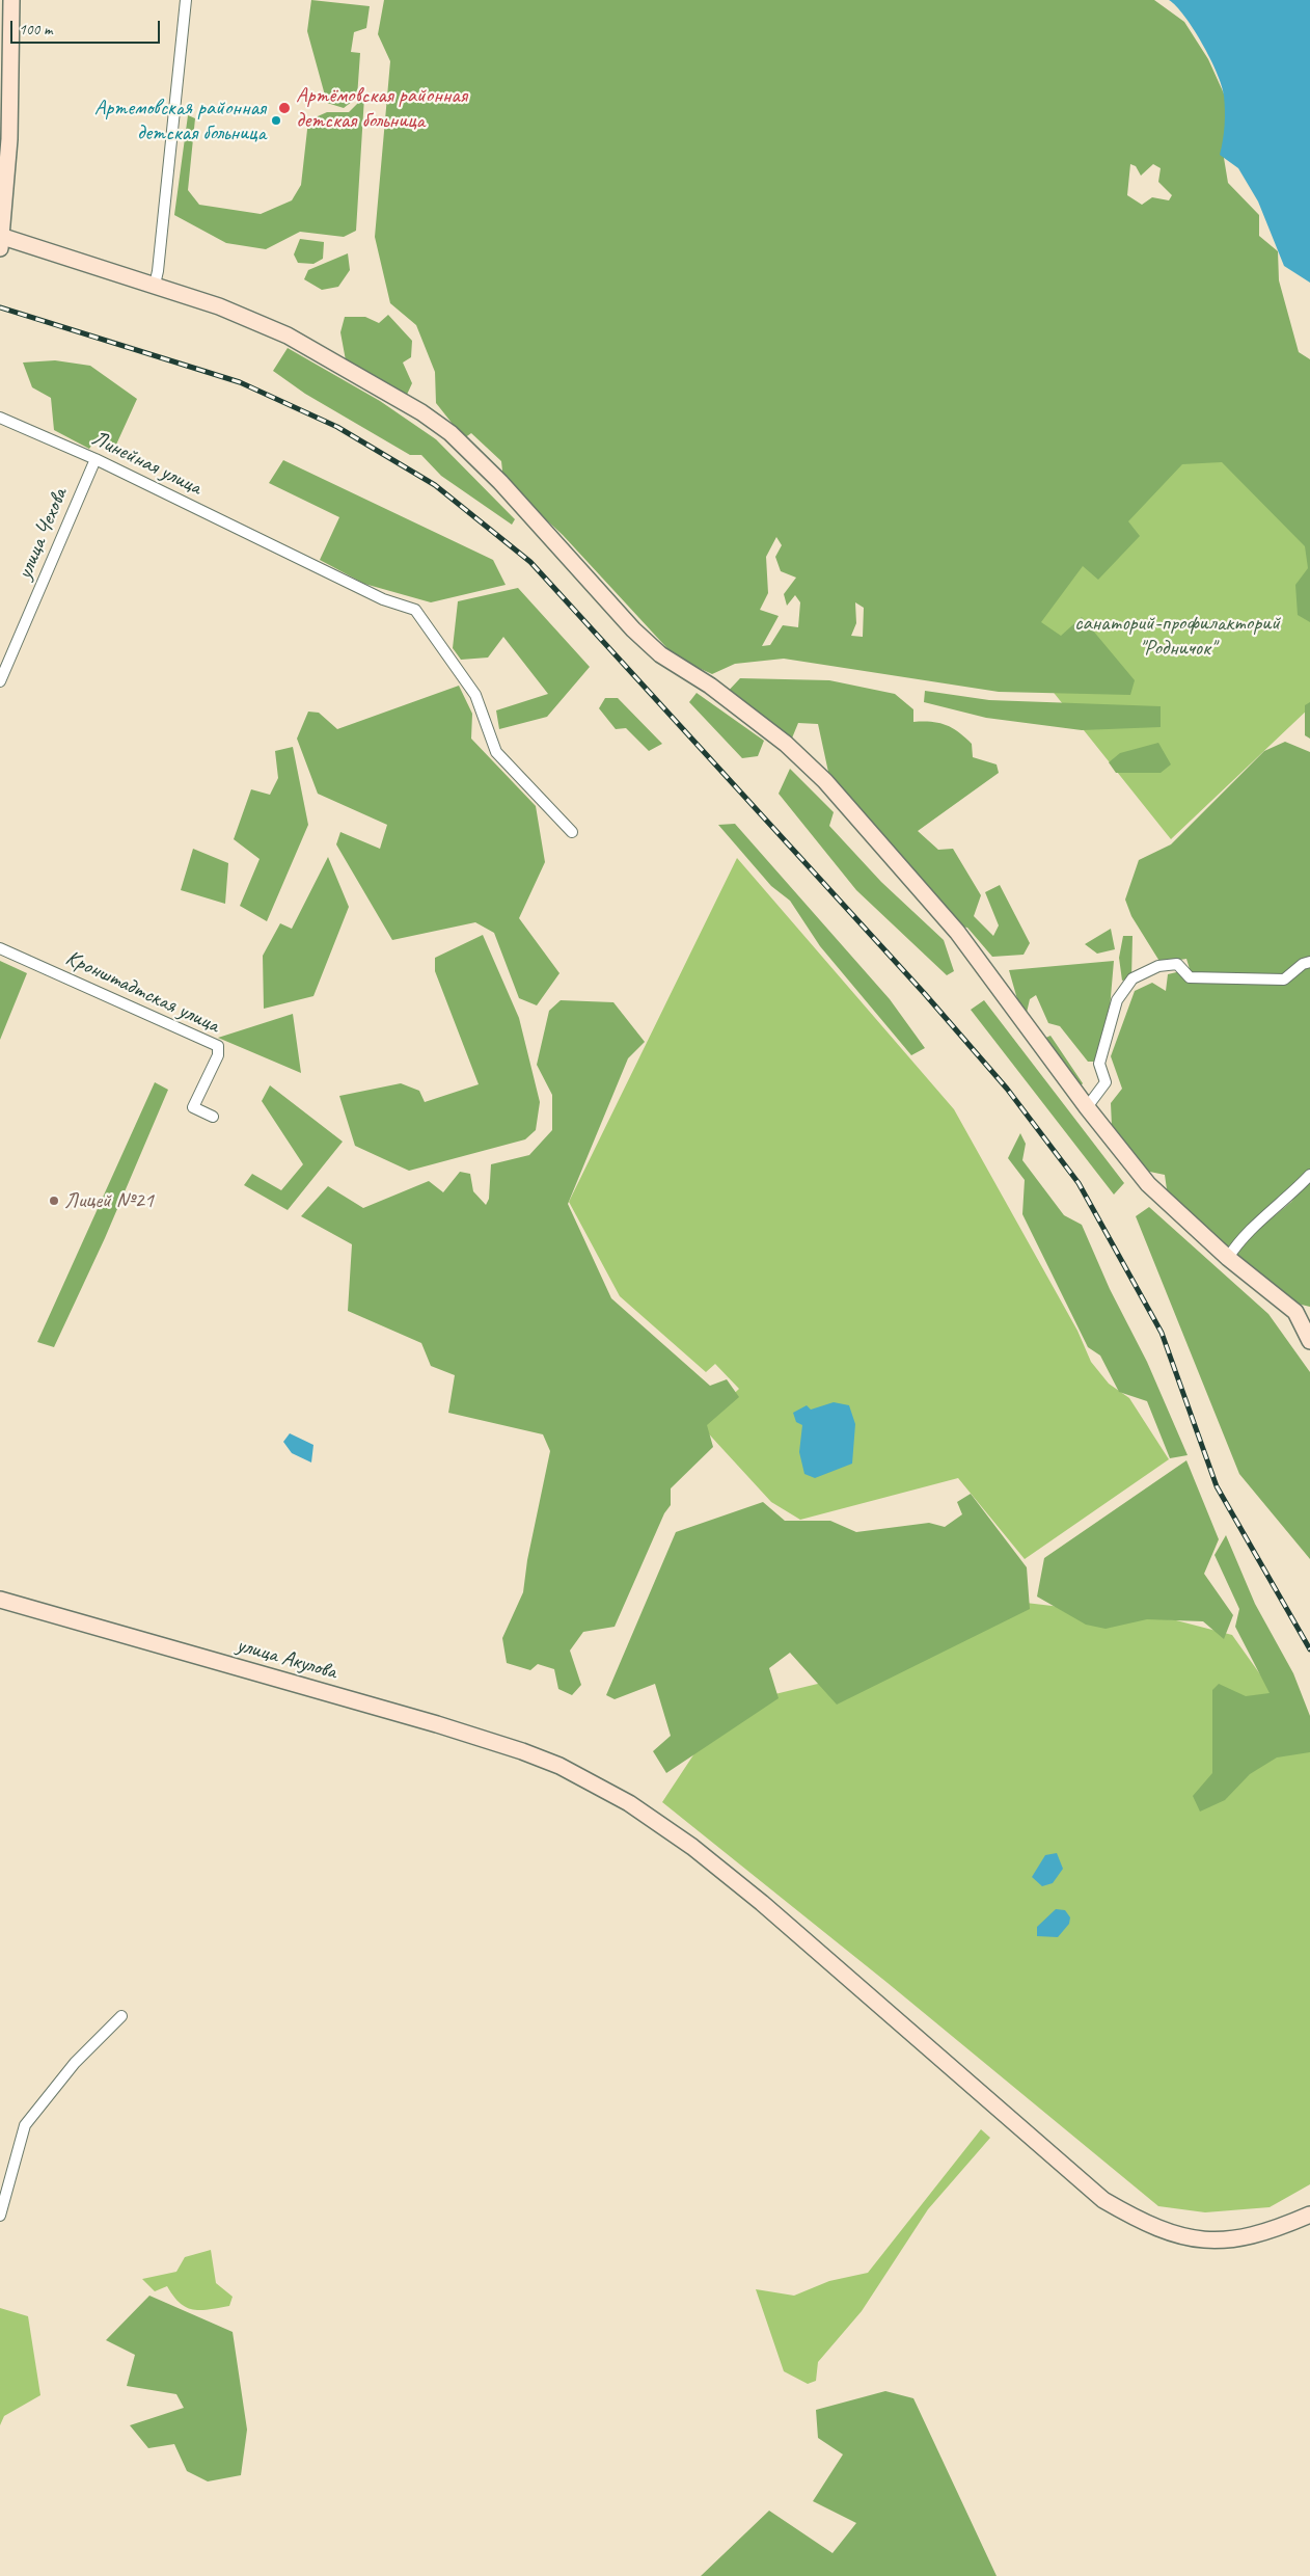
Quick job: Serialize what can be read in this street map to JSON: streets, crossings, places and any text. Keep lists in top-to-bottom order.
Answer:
{
  "streets": {
    "main road": ["улица Акулова"],
    "street": ["Линейная улица", "улица Чехова", "Кронштадтская улица"]
  },
  "crossings": [
    ["Линейная улица", "улица Чехова"]
  ],
  "parks": ["санаторий-профилакторий \"Родничок\""],
  "places": ["Артёмовская районная детская больница", "Артемовская районная детская больница", "Лицей №21"],
  "scale_bar": "100 m"
}
